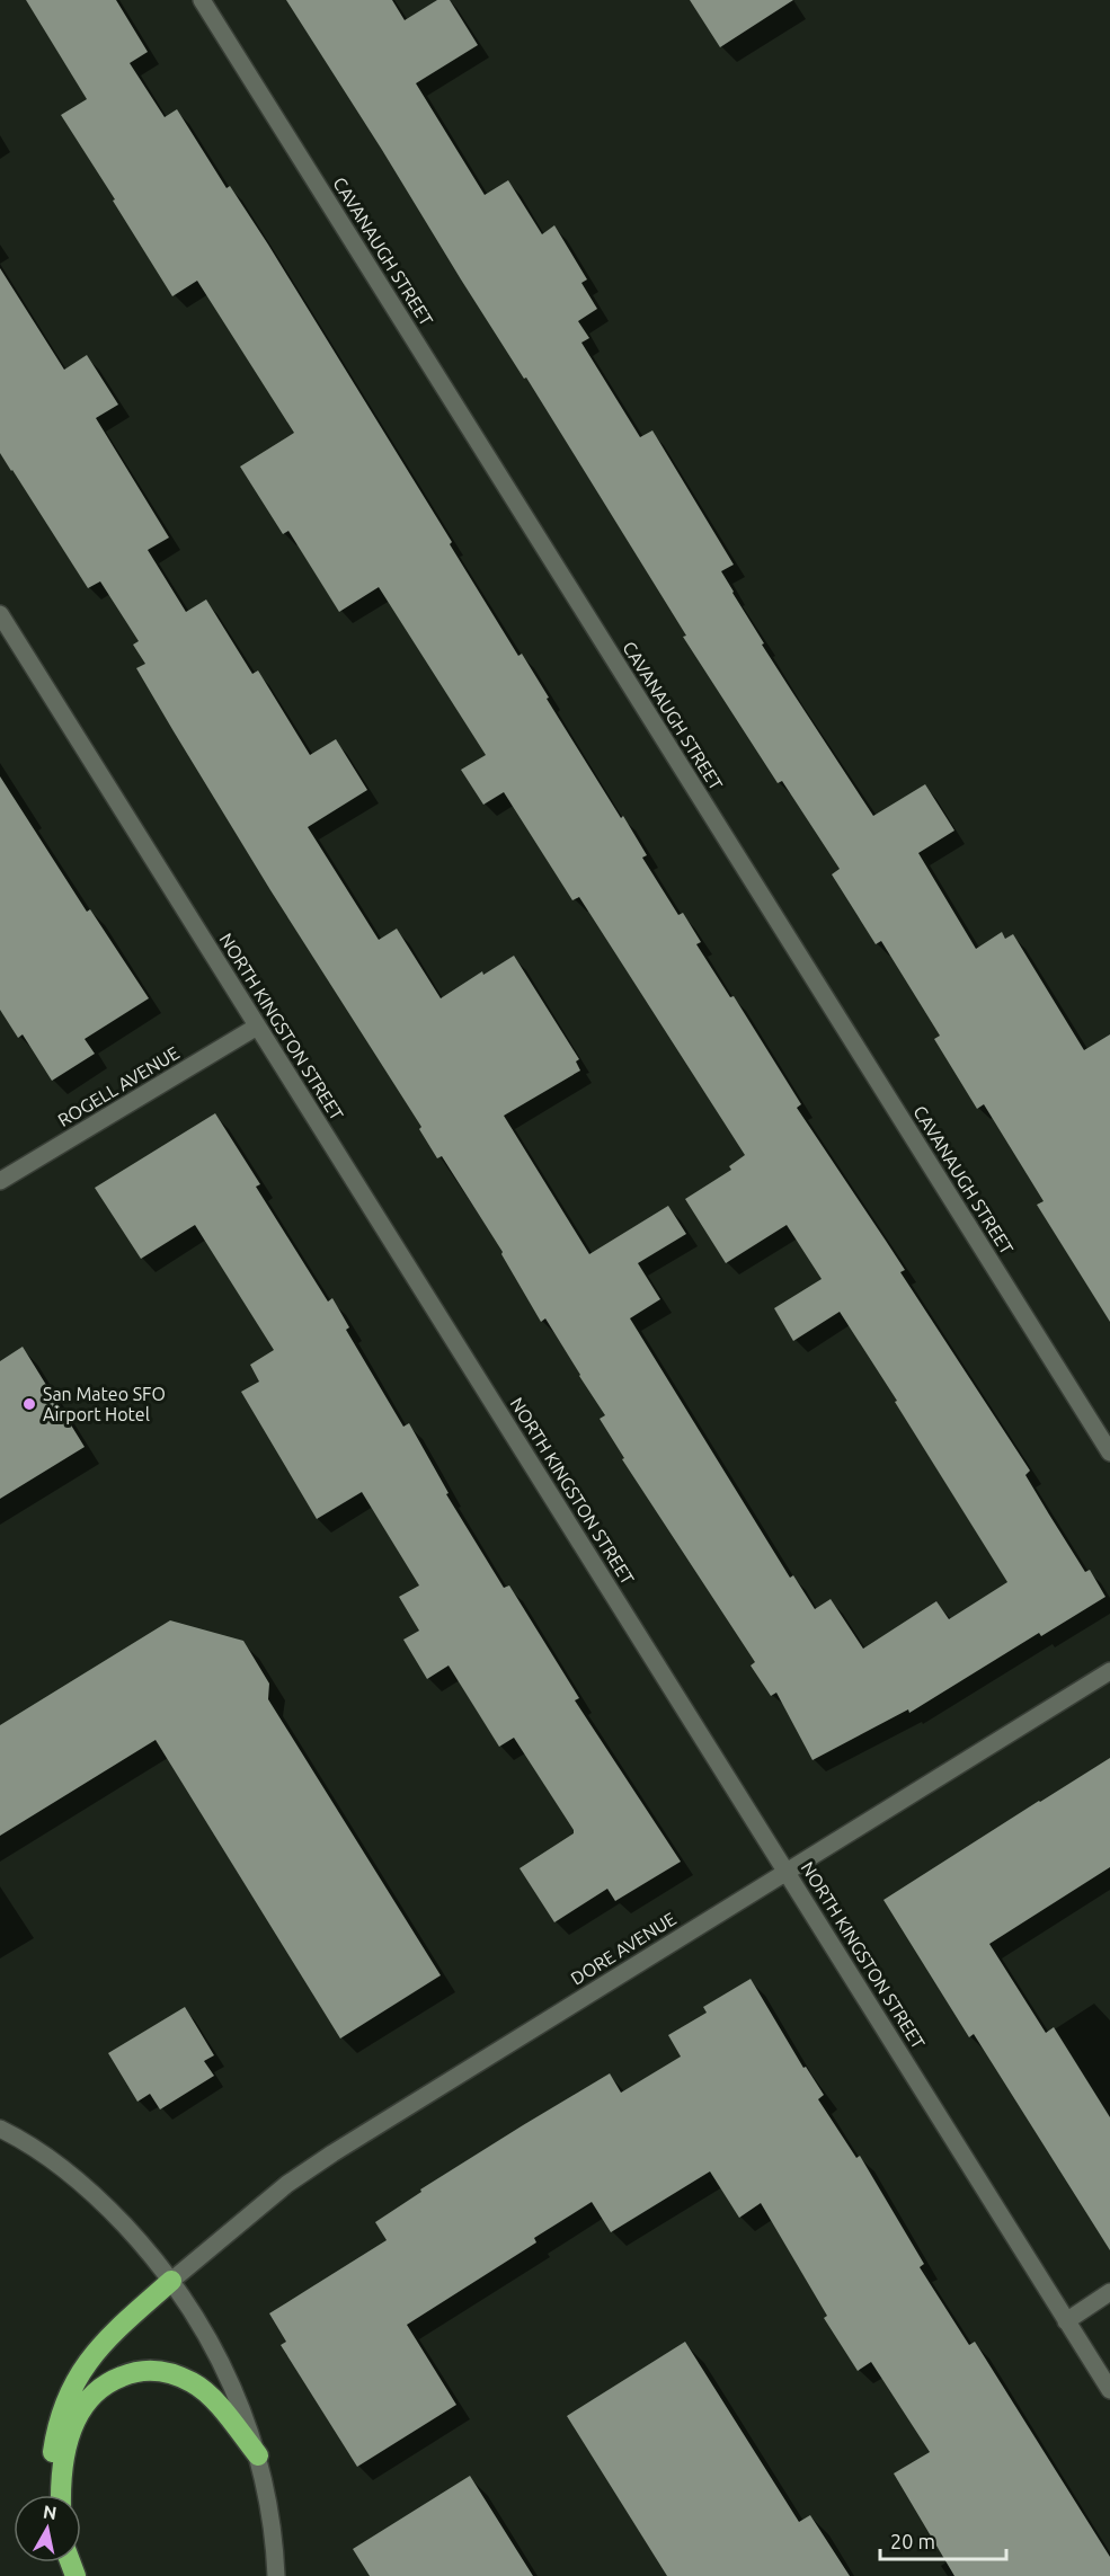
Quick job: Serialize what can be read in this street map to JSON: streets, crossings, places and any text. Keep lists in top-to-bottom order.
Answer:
{
  "streets": {
    "street": [
      "CAVANAUGH STREET",
      "NORTH KINGSTON STREET",
      "ROGELL AVENUE",
      "DORE AVENUE"
    ]
  },
  "crossings": [
    ["NORTH KINGSTON STREET", "ROGELL AVENUE"],
    ["NORTH KINGSTON STREET", "DORE AVENUE"]
  ],
  "places": ["San Mateo SFO Airport Hotel"],
  "scale_bar": "20 m",
  "north": "top"
}
